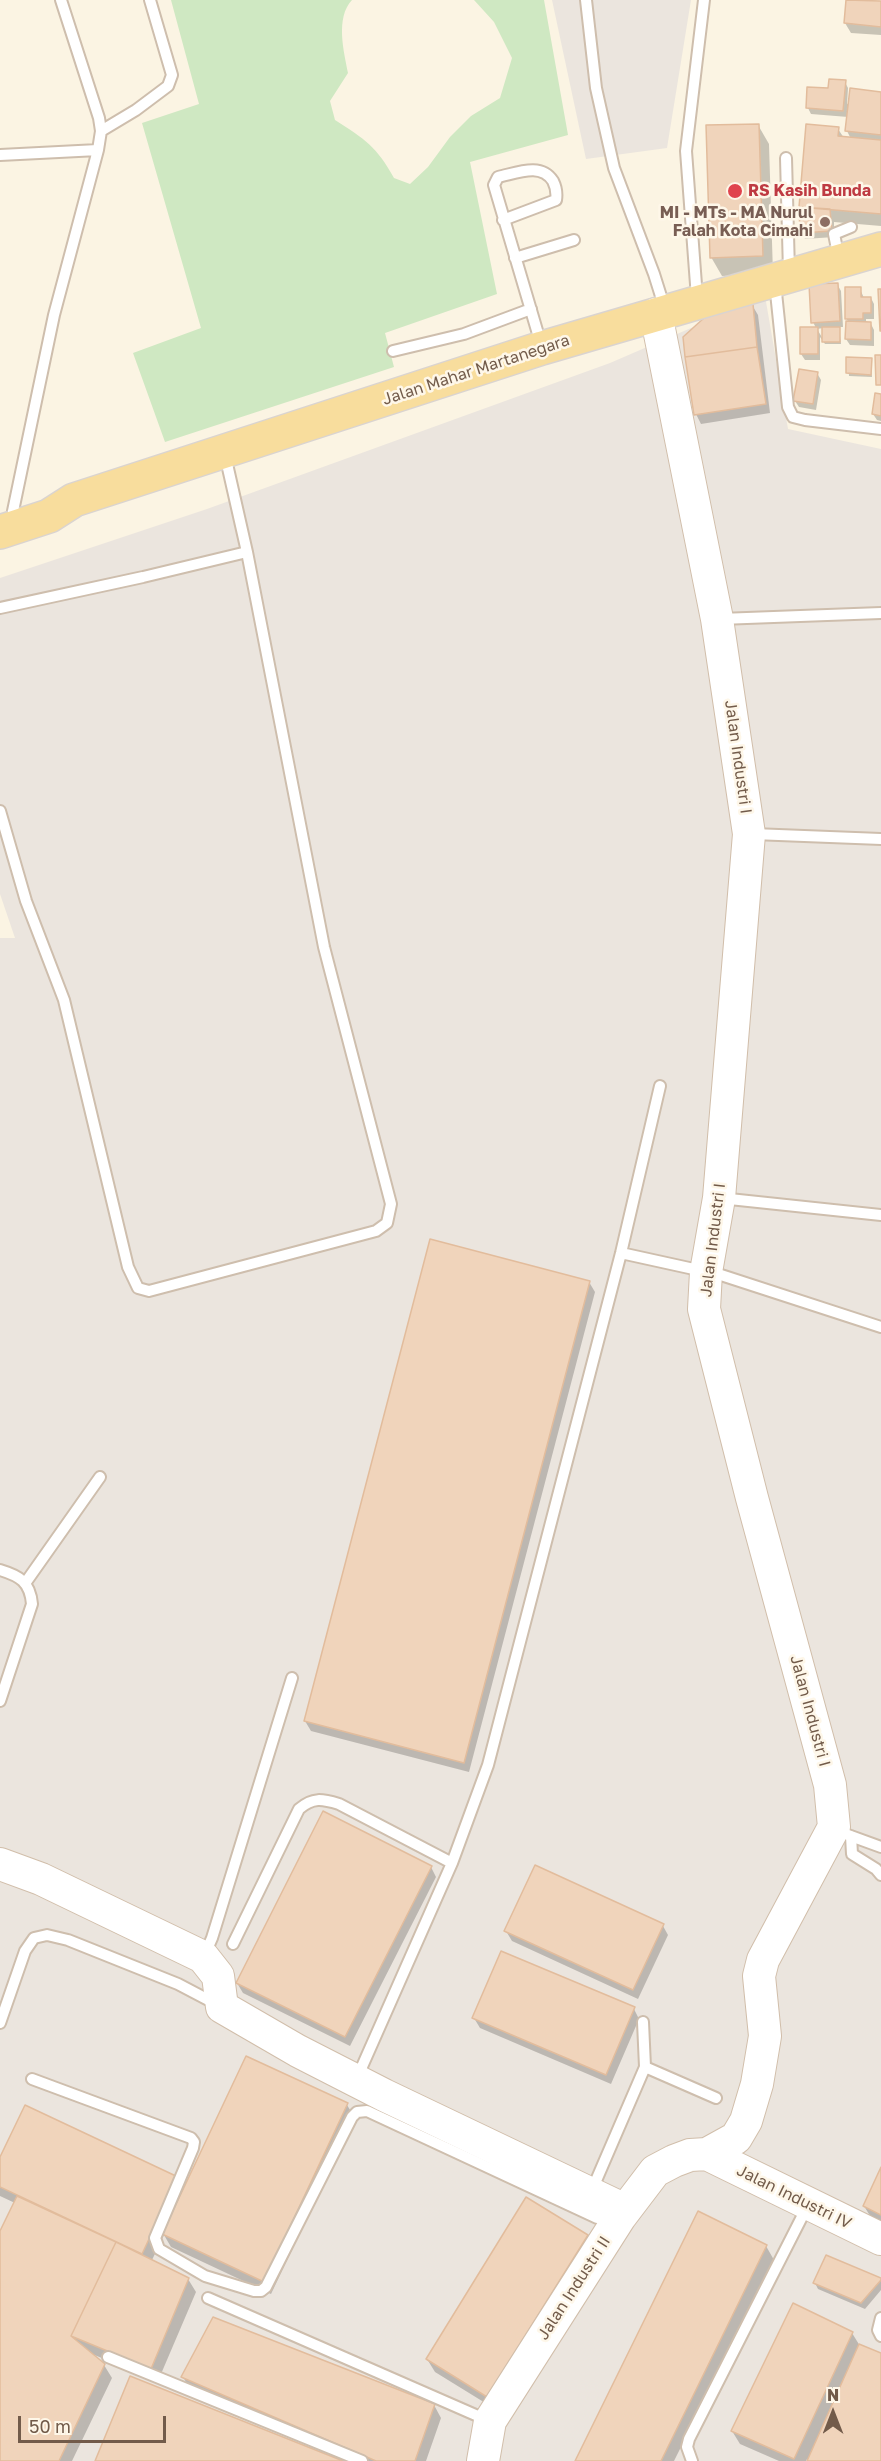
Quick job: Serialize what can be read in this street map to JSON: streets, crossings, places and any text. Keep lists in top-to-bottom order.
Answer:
{
  "streets": {
    "main road": [
      "Jalan Mahar Martanegara",
      "Jalan Industri I",
      "Jalan Industri IV",
      "Jalan Industri II"
    ]
  },
  "crossings": [
    ["Jalan Mahar Martanegara", "Jalan Industri I"],
    ["Jalan Industri IV", "Jalan Industri II"]
  ],
  "places": ["RS Kasih Bunda", "MI - MTs - MA Nurul Falah Kota Cimahi"],
  "scale_bar": "50 m",
  "north": "top"
}
